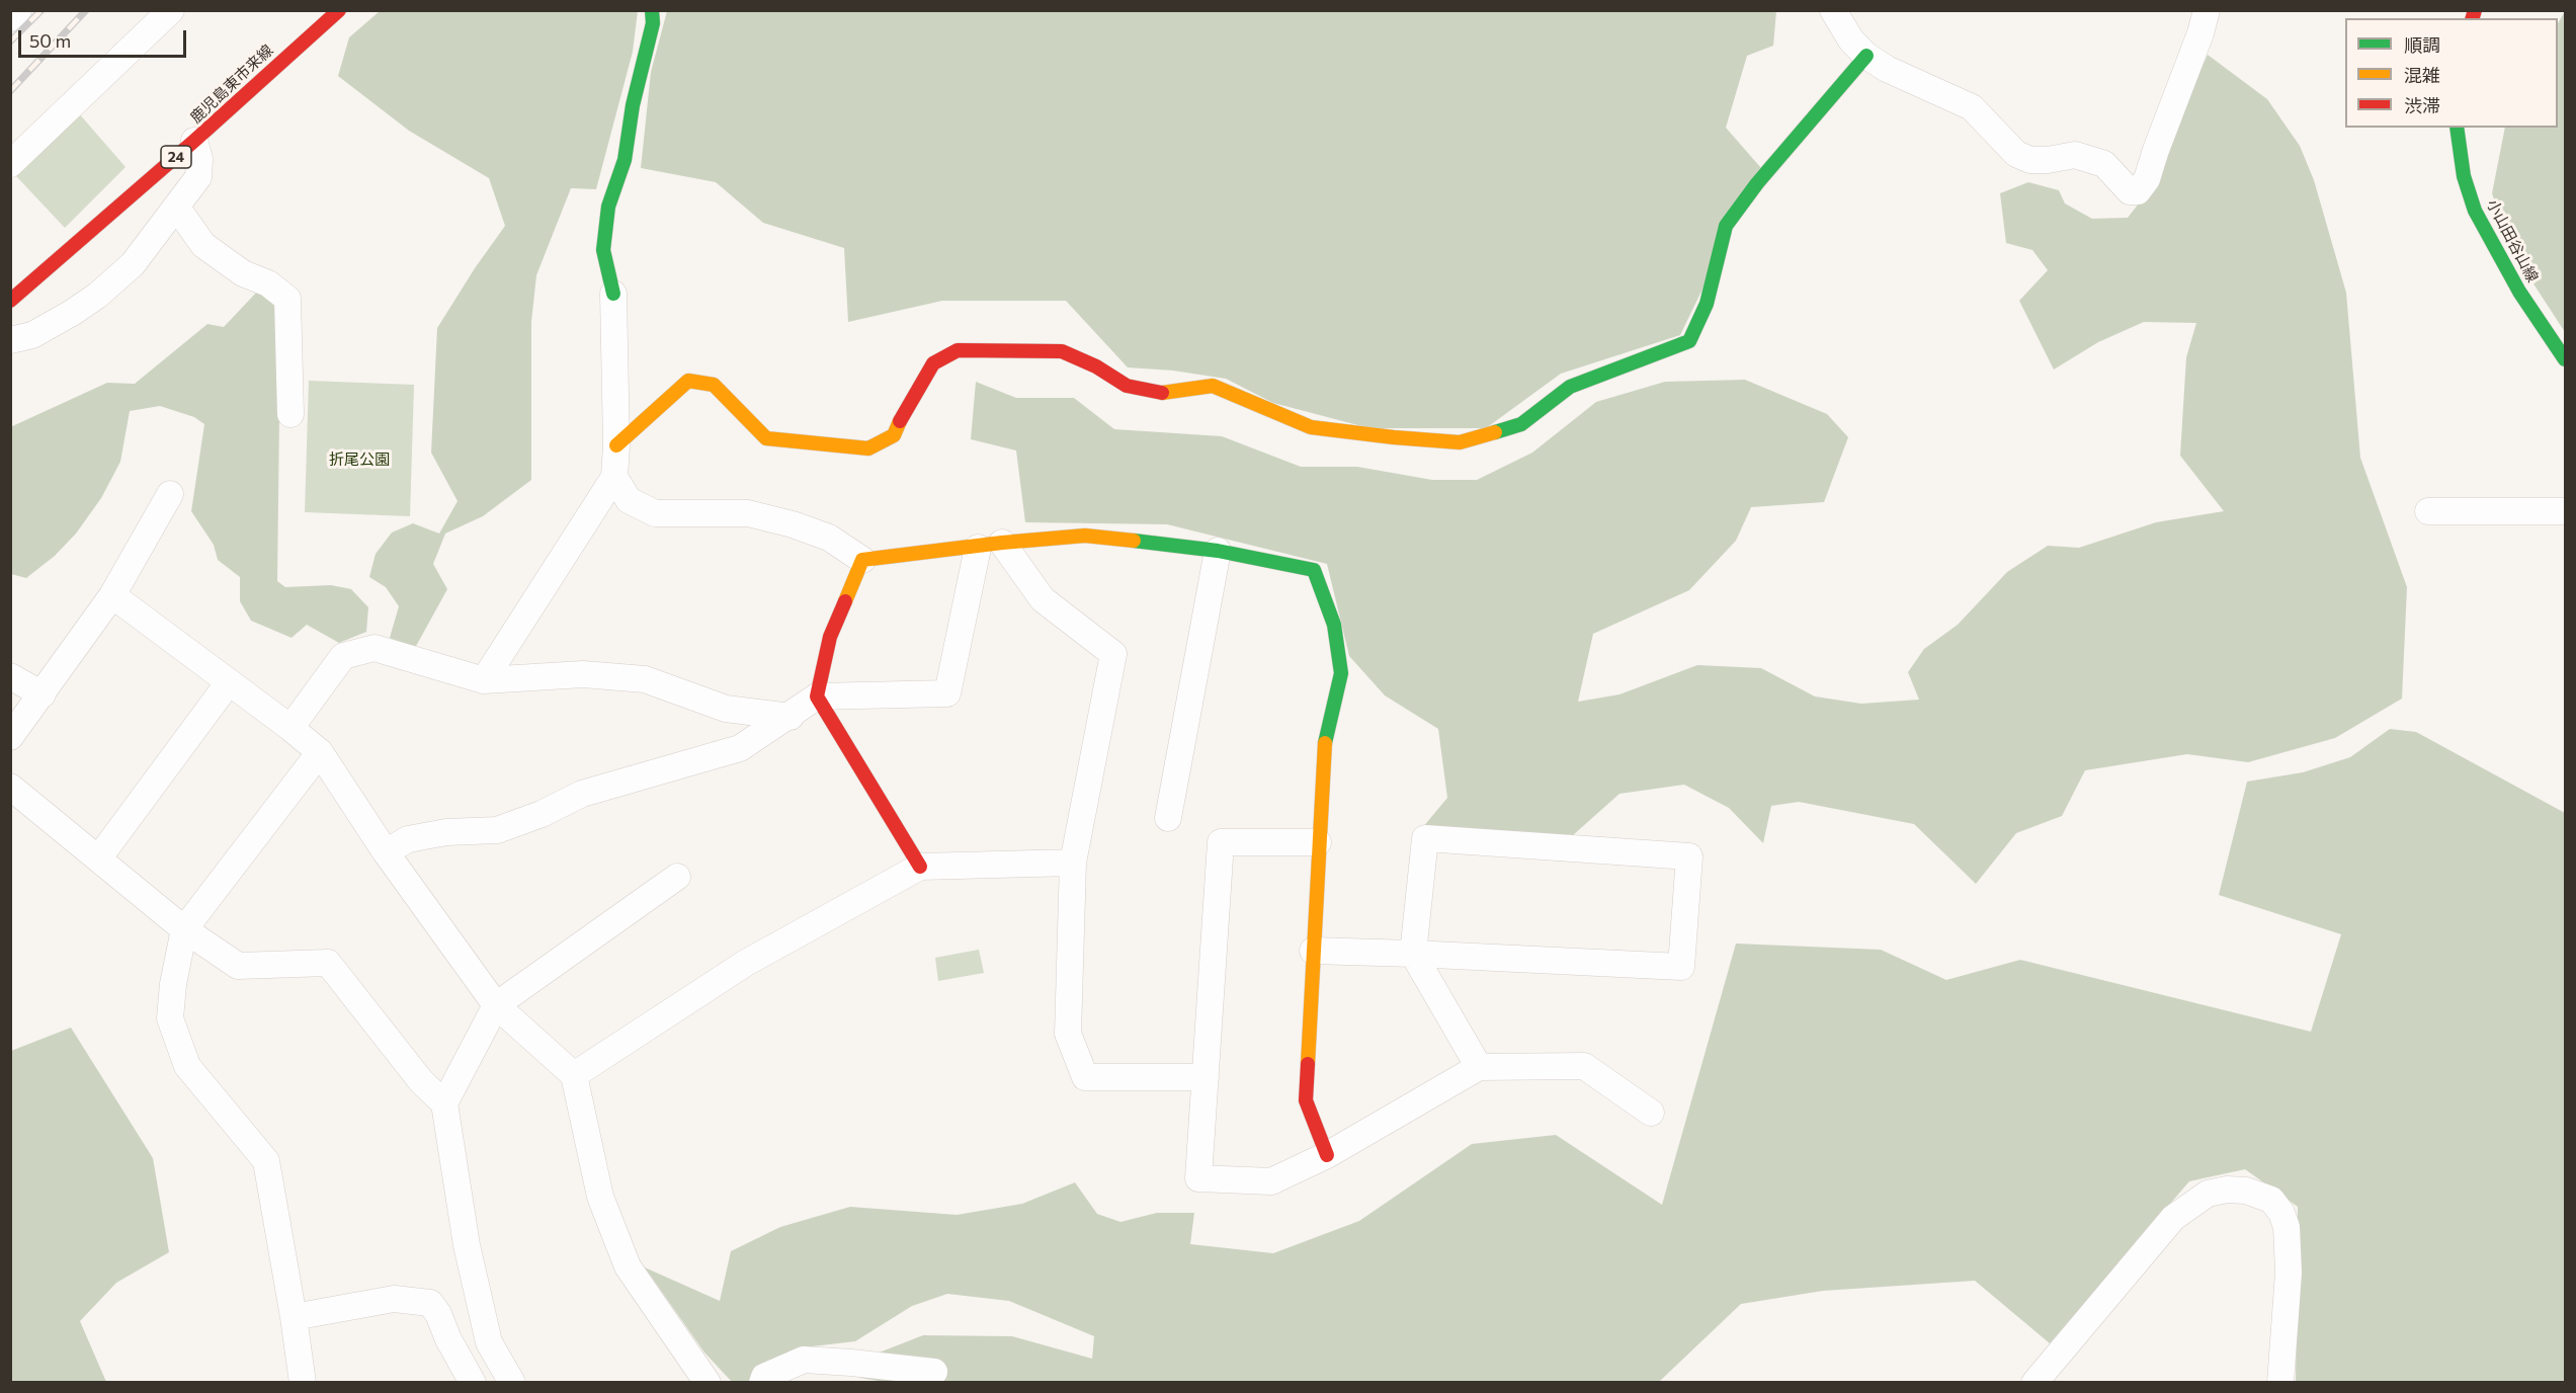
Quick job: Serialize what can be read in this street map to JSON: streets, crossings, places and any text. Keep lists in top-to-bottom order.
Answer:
{
  "streets": {
    "street": ["鹿児島東市来線", "24", "小山田谷山線"]
  },
  "parks": ["折尾公園"],
  "legend": ["順調", "混雑", "渋滞"],
  "scale_bar": "50 m"
}
